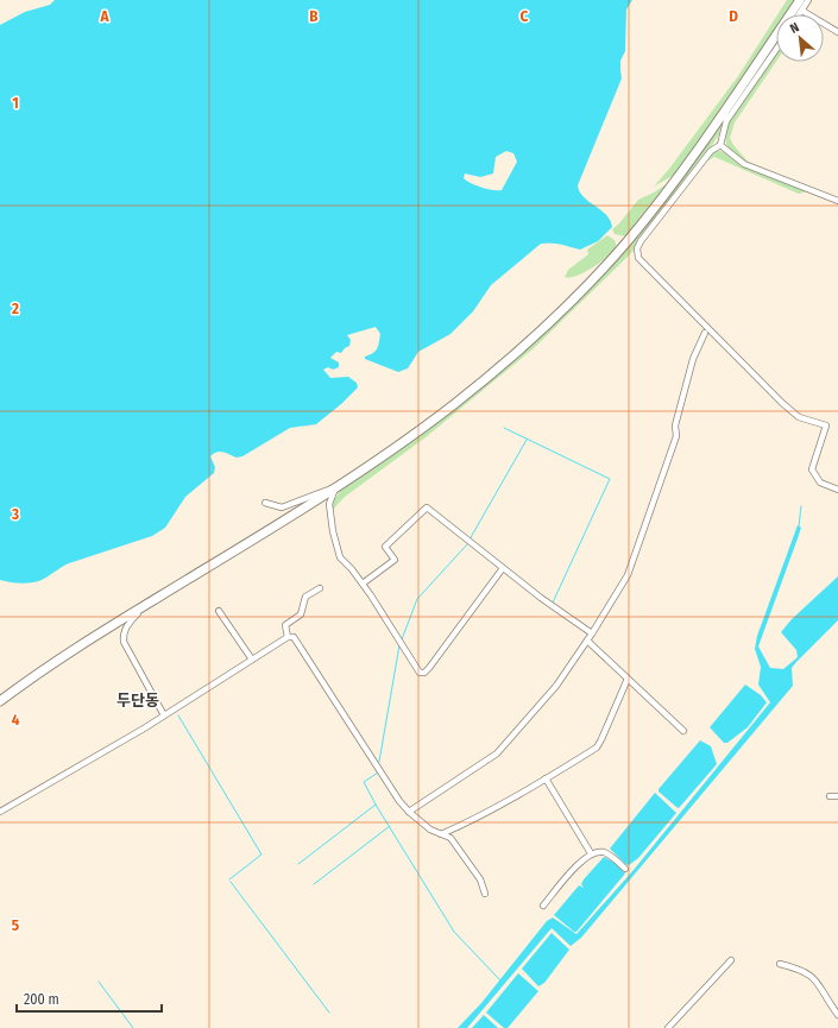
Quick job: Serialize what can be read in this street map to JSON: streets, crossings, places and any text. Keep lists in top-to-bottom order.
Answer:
{
  "districts": ["두단동"],
  "scale_bar": "200 m",
  "north": "top left",
  "grid": {
    "columns": [
      "A",
      "B",
      "C",
      "D"
    ],
    "rows": [
      "1",
      "2",
      "3",
      "4",
      "5"
    ]
  }
}
